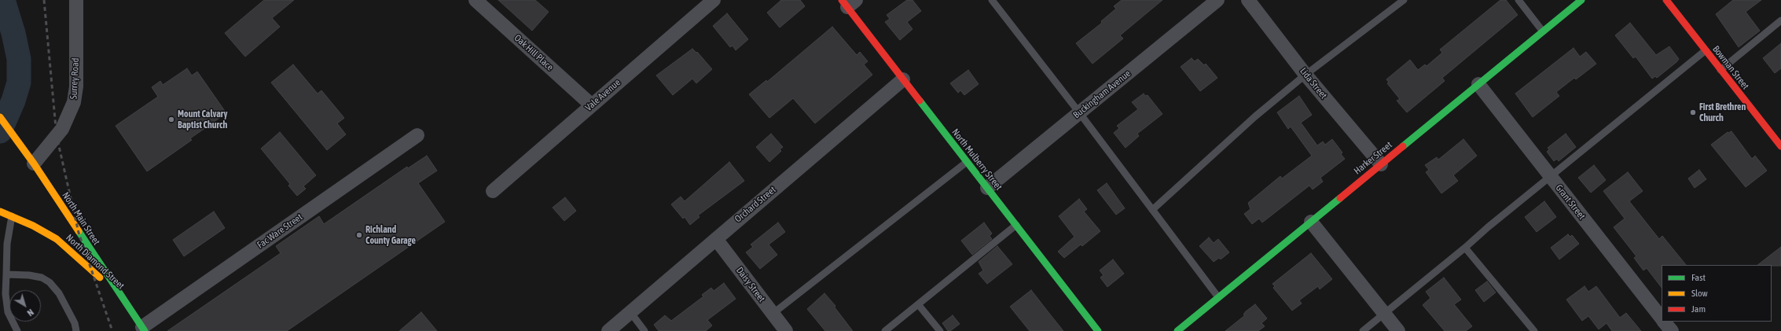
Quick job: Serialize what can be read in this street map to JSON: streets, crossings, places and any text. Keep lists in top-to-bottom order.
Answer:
{
  "streets": {
    "main road": [
      "Bowman Street",
      "Harker Street",
      "North Mulberry Street",
      "North Main Street",
      "North Diamond Street"
    ],
    "street": [
      "Oak Hill Place",
      "Surrey Road",
      "Lida Street",
      "Buckingham Avenue",
      "Vale Avenue",
      "Grant Street",
      "Orchard Street",
      "Fac Ware Street",
      "Daisy Street"
    ]
  },
  "crossings": [
    ["Oak Hill Place", "Vale Avenue"],
    ["Surrey Road", "North Main Street"],
    ["Lida Street", "Harker Street"],
    ["Buckingham Avenue", "North Mulberry Street"],
    ["Harker Street", "Grant Street"],
    ["North Mulberry Street", "Orchard Street"],
    ["Orchard Street", "Daisy Street"],
    ["North Main Street", "Fac Ware Street"],
    ["North Main Street", "North Diamond Street"]
  ],
  "places": ["First Brethren Church", "Mount Calvary Baptist Church", "Richland County Garage"],
  "legend": ["Fast", "Slow", "Jam"],
  "north": "bottom right"
}
